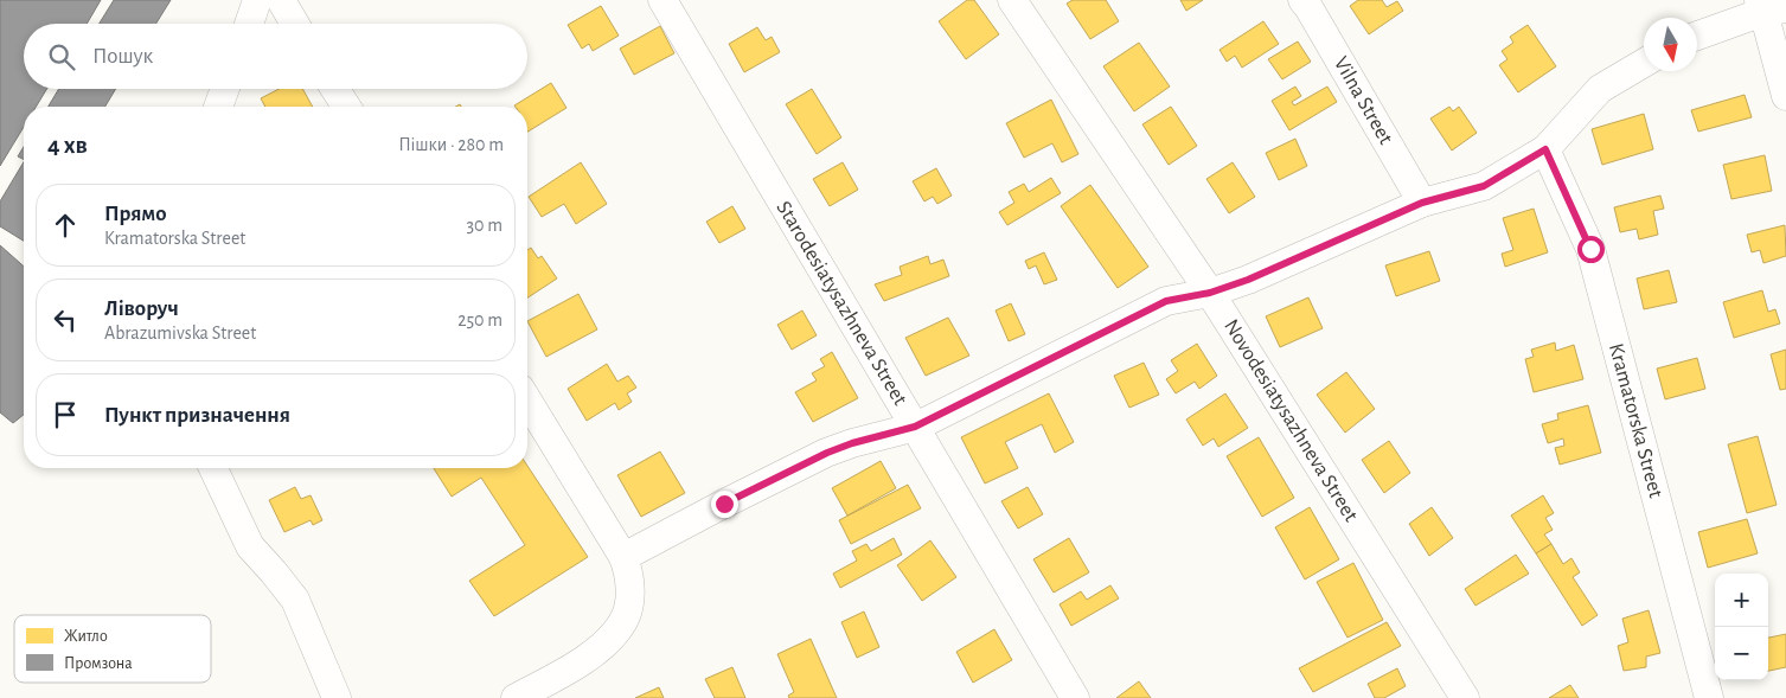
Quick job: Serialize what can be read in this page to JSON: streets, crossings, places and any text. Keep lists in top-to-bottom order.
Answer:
{
  "streets": {
    "street": [
      "Vilna Street",
      "Starodesiatysazhneva Street",
      "Novodesiatysazhneva Street",
      "Kramatorska Street"
    ]
  },
  "legend": ["Житло", "Промзона"],
  "north": "bottom",
  "page": {
    "search": "Пошук",
    "heading": ["4 хв", "Пішки · 280 m"],
    "list": [
      ["Прямо", "Kramatorska Street", "30 m"],
      ["Ліворуч", "Abrazumivska Street", "250 m"],
      "Пункт призначення"
    ],
    "map_buttons": ["+", "−"]
  }
}
